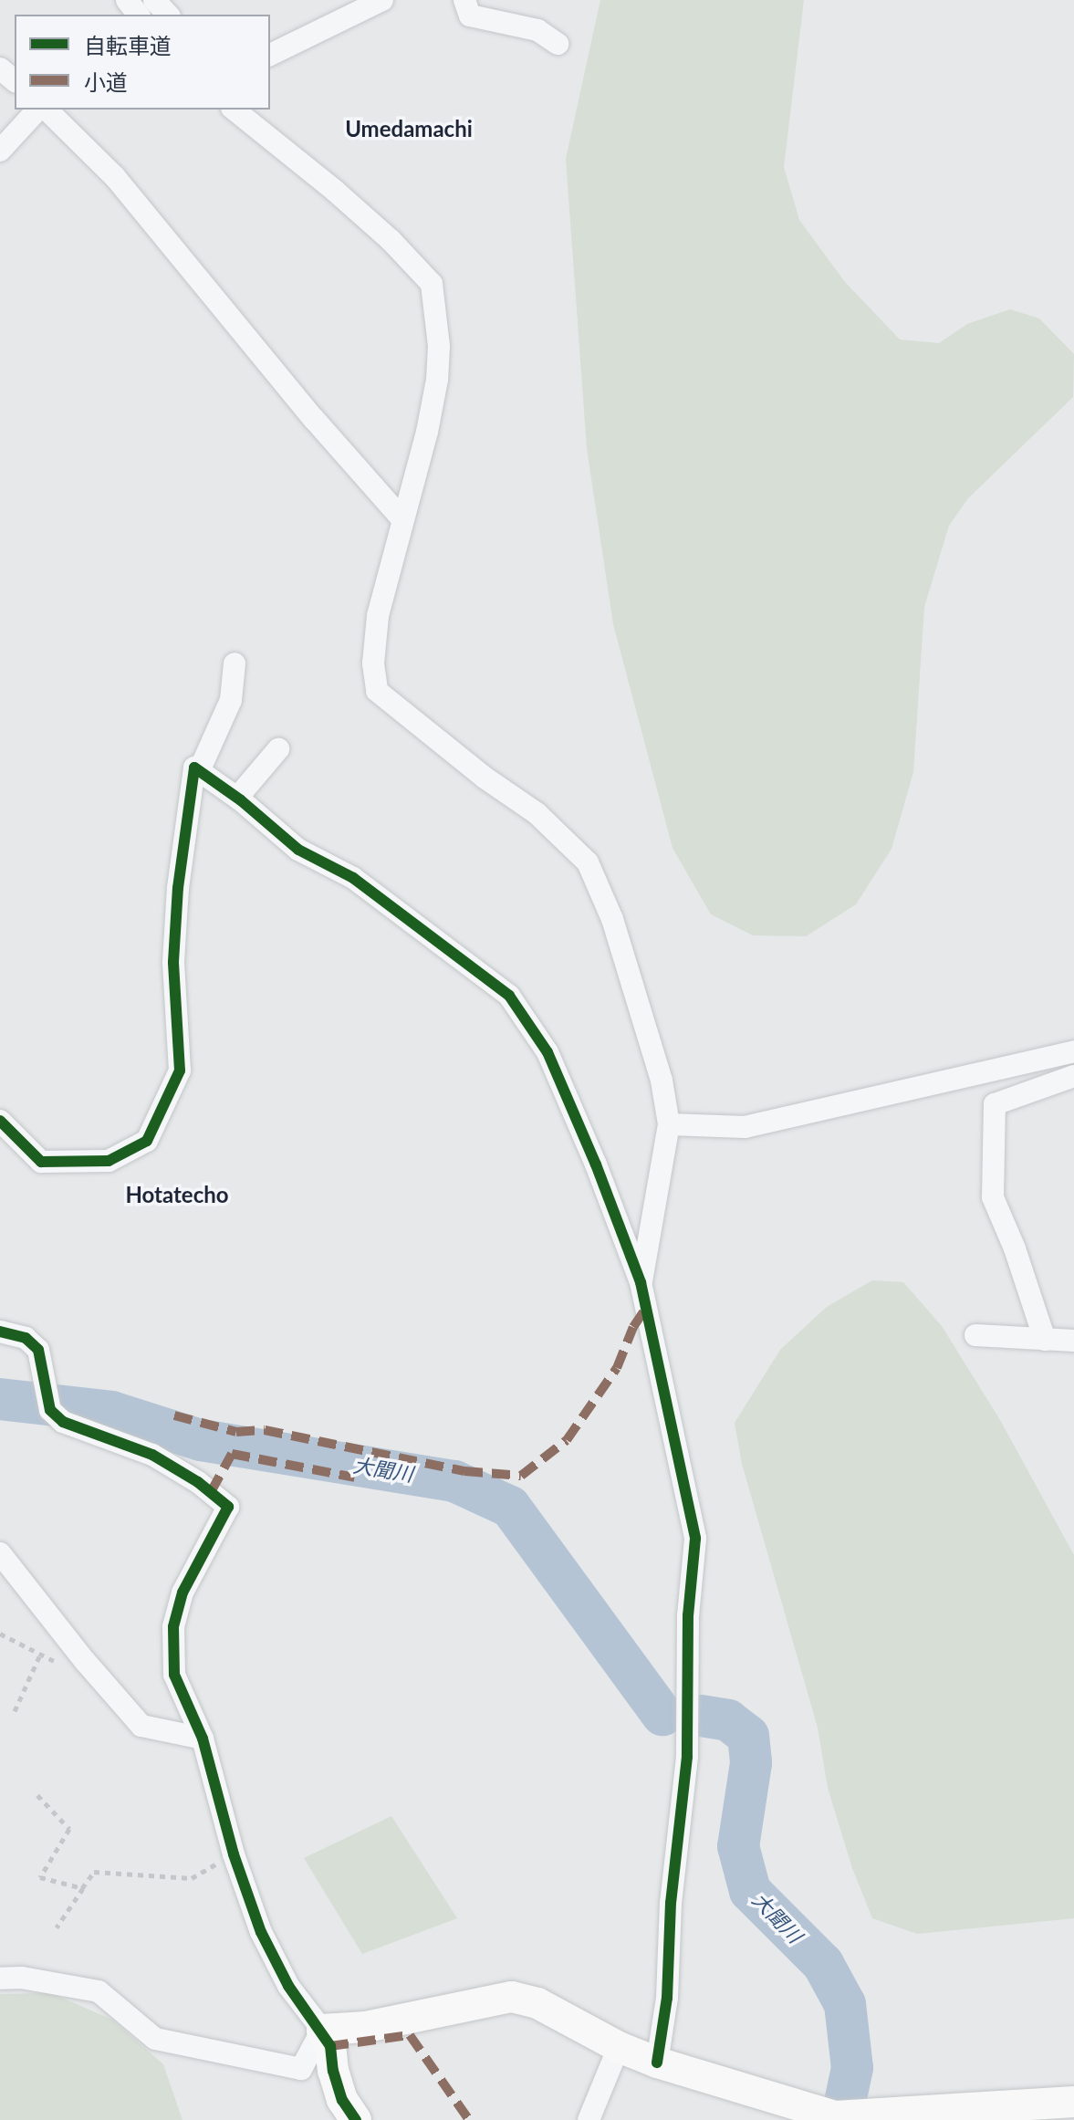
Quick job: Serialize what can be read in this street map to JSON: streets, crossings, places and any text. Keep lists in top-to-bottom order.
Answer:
{
  "districts": ["Umedamachi", "Hotatecho"],
  "water": ["大聞川"],
  "legend": ["自転車道", "小道"]
}
